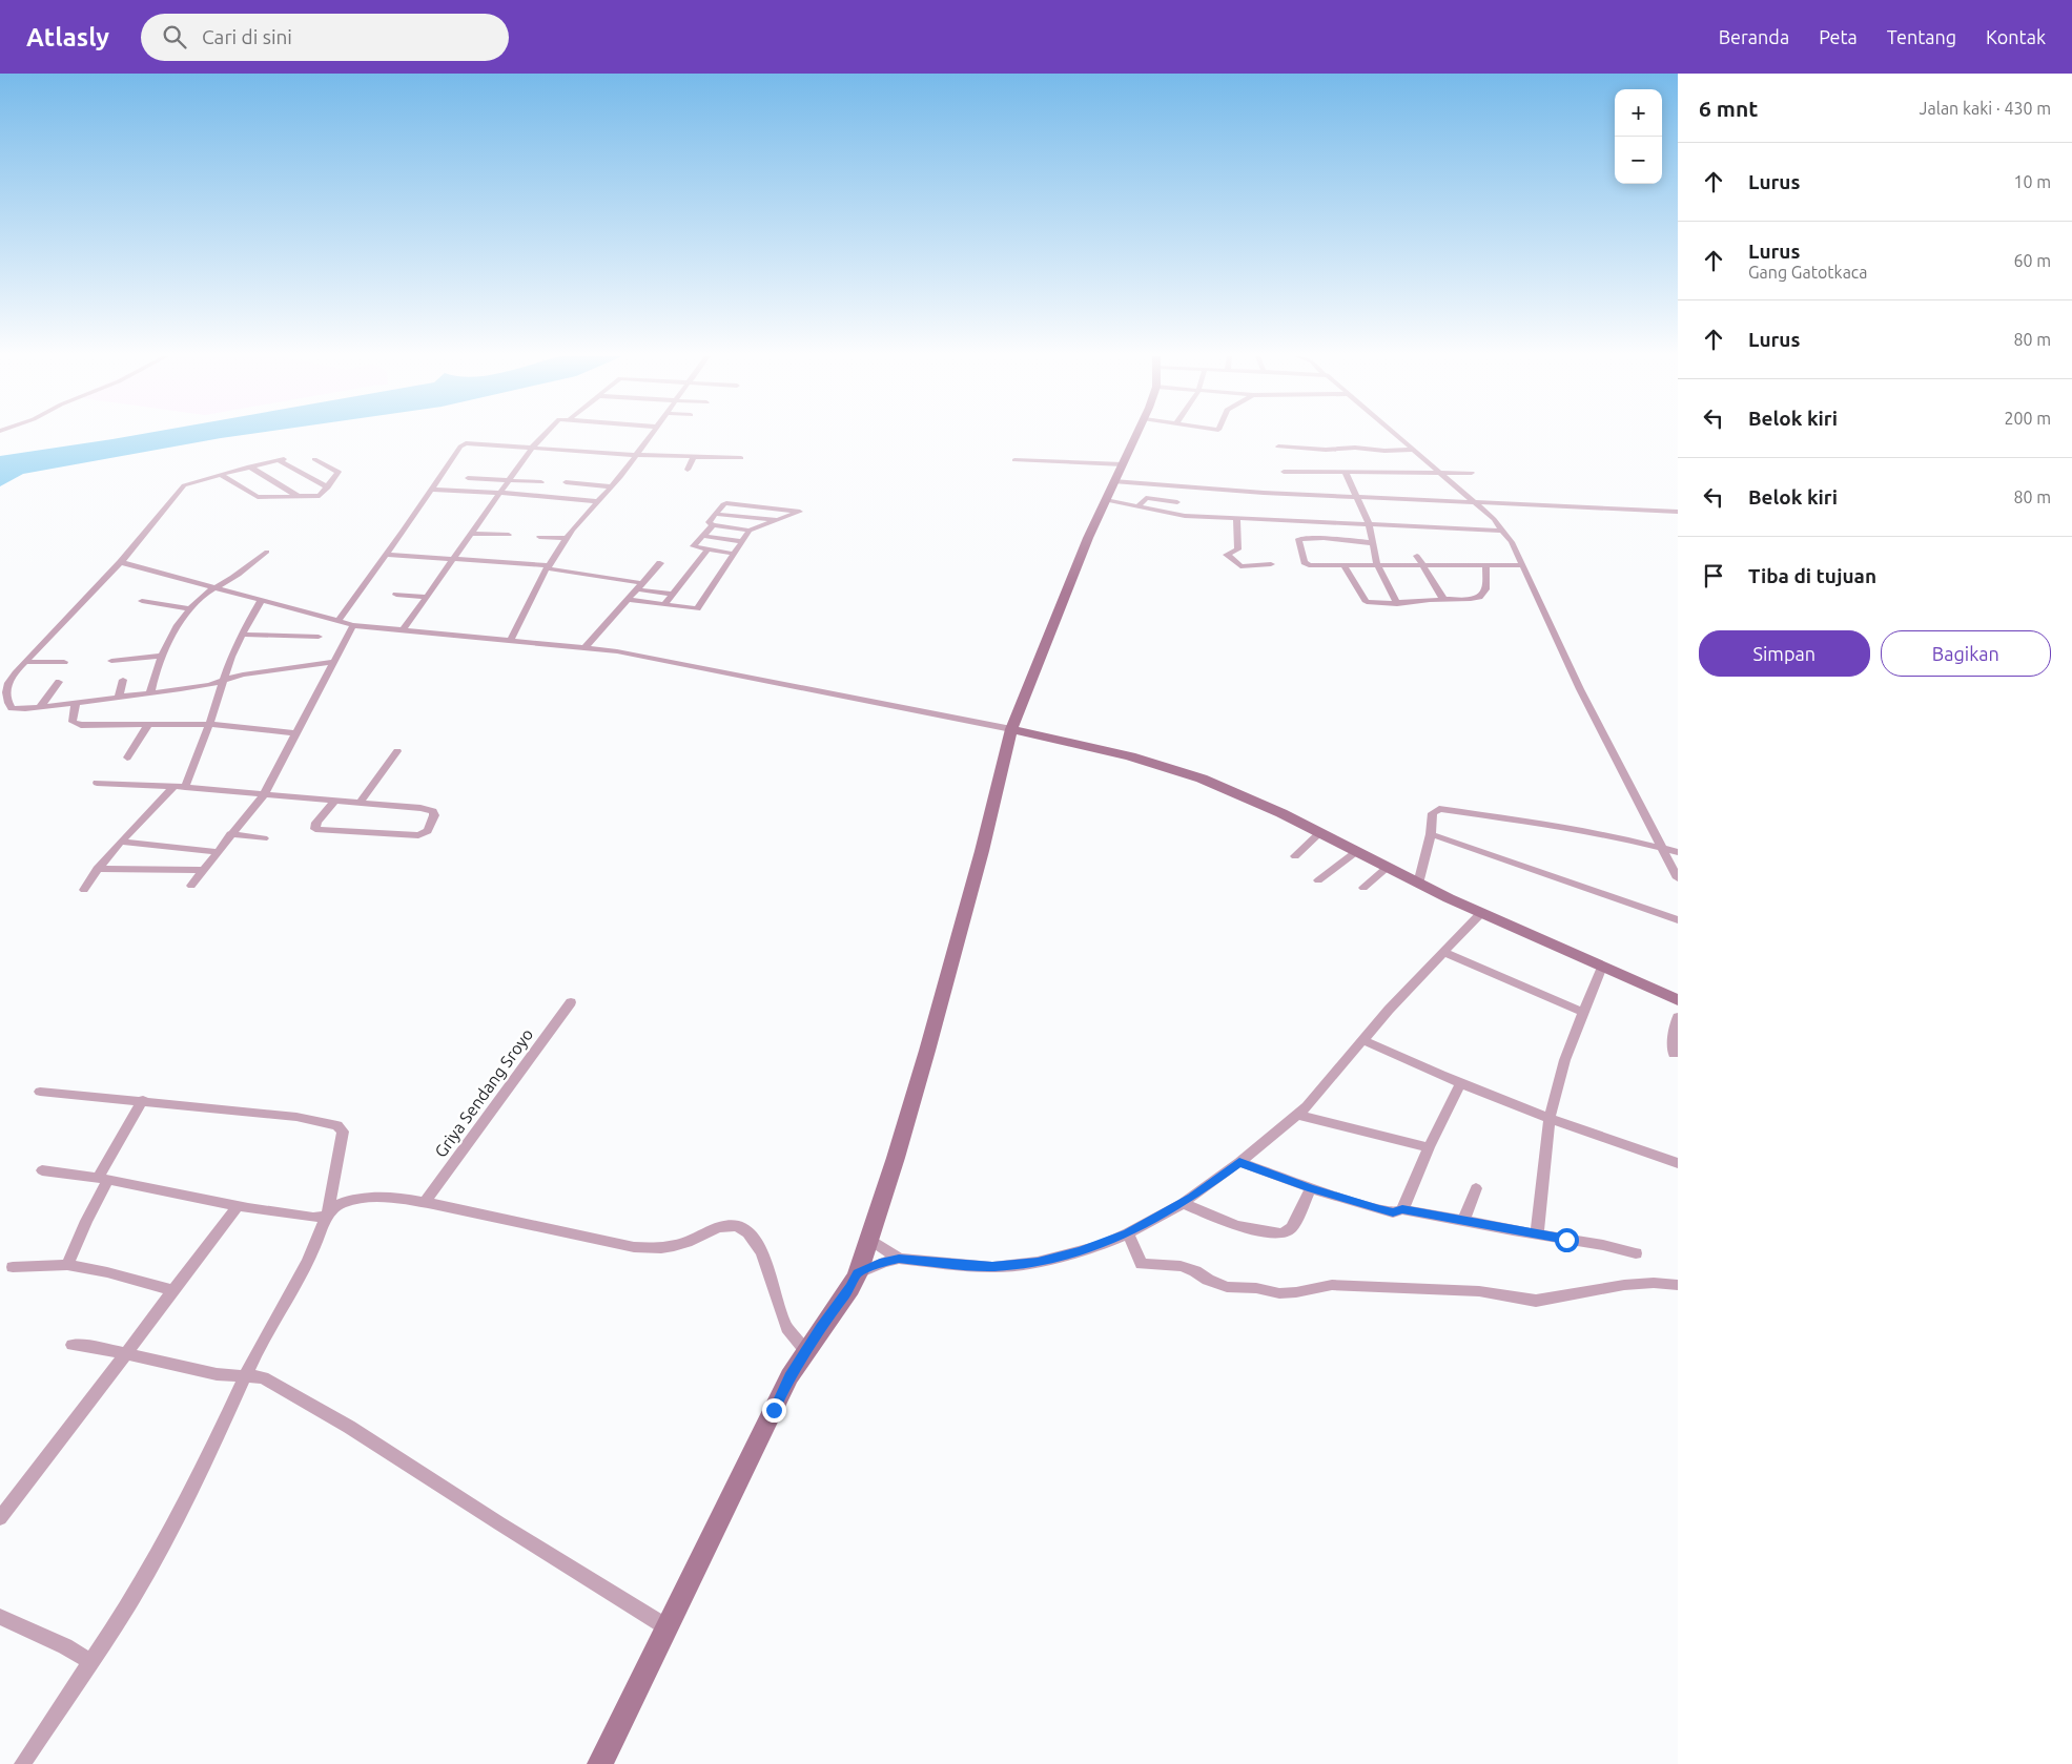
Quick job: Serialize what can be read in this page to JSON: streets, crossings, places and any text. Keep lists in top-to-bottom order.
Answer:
{
  "streets": {
    "street": ["Griya Sendang Sroyo"]
  },
  "page": {
    "header": "Atlasly",
    "search": "Cari di sini",
    "nav": [
      "Beranda",
      "Peta",
      "Tentang",
      "Kontak"
    ],
    "heading": ["6 mnt", "Jalan kaki · 430 m"],
    "map_buttons": ["+", "−"],
    "list": [
      ["Lurus", "10 m"],
      ["Lurus", "Gang Gatotkaca", "60 m"],
      ["Lurus", "80 m"],
      ["Belok kiri", "200 m"],
      ["Belok kiri", "80 m"],
      "Tiba di tujuan"
    ],
    "buttons": ["Simpan", "Bagikan"]
  }
}
